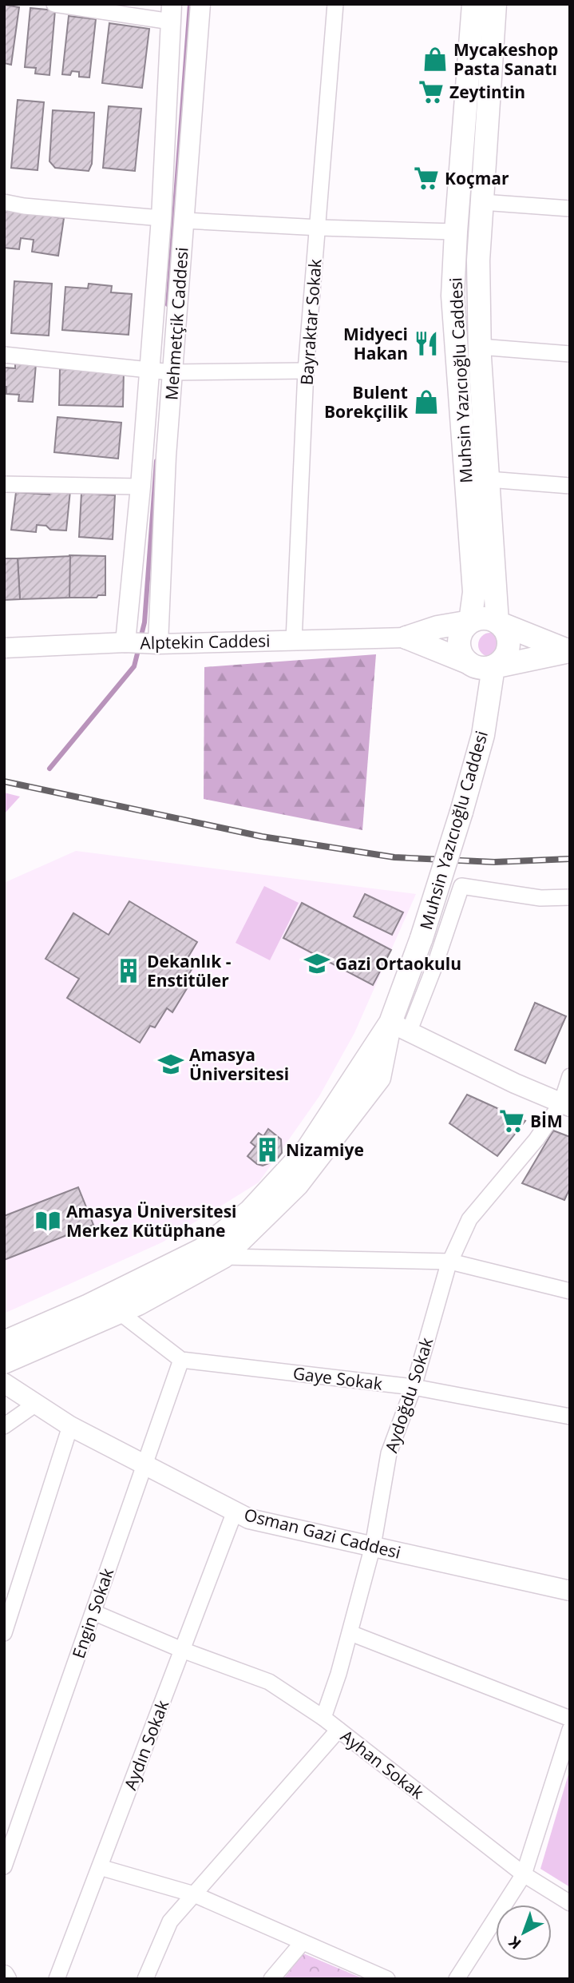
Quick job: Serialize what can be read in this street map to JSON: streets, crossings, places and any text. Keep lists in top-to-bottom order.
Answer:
{
  "streets": {
    "main road": ["Muhsin Yazıcıoğlu Caddesi"],
    "street": [
      "Bayraktar Sokak",
      "Mehmetçik Caddesi",
      "Alptekin Caddesi",
      "Gaye Sokak",
      "Aydoğdu Sokak",
      "Osman Gazi Caddesi",
      "Engin Sokak",
      "Aydın Sokak",
      "Ayhan Sokak"
    ]
  },
  "crossings": [
    ["Bayraktar Sokak", "Alptekin Caddesi"],
    ["Mehmetçik Caddesi", "Alptekin Caddesi"],
    ["Gaye Sokak", "Aydoğdu Sokak"],
    ["Gaye Sokak", "Engin Sokak"],
    ["Aydoğdu Sokak", "Osman Gazi Caddesi"],
    ["Aydoğdu Sokak", "Ayhan Sokak"],
    ["Osman Gazi Caddesi", "Engin Sokak"],
    ["Osman Gazi Caddesi", "Aydın Sokak"],
    ["Engin Sokak", "Ayhan Sokak"],
    ["Aydın Sokak", "Ayhan Sokak"]
  ],
  "places": {
    "shop": ["Mycakeshop Pasta Sanatı", "Bulent Borekçilik"],
    "supermarket": ["Zeytintin", "Koçmar", "BİM"],
    "restaurant": ["Midyeci Hakan"],
    "school or university": ["Gazi Ortaokulu", "Amasya Üniversitesi"],
    "building": ["Dekanlık - Enstitüler", "Nizamiye"],
    "library": ["Amasya Üniversitesi Merkez Kütüphane"]
  },
  "north": "bottom left"
}
